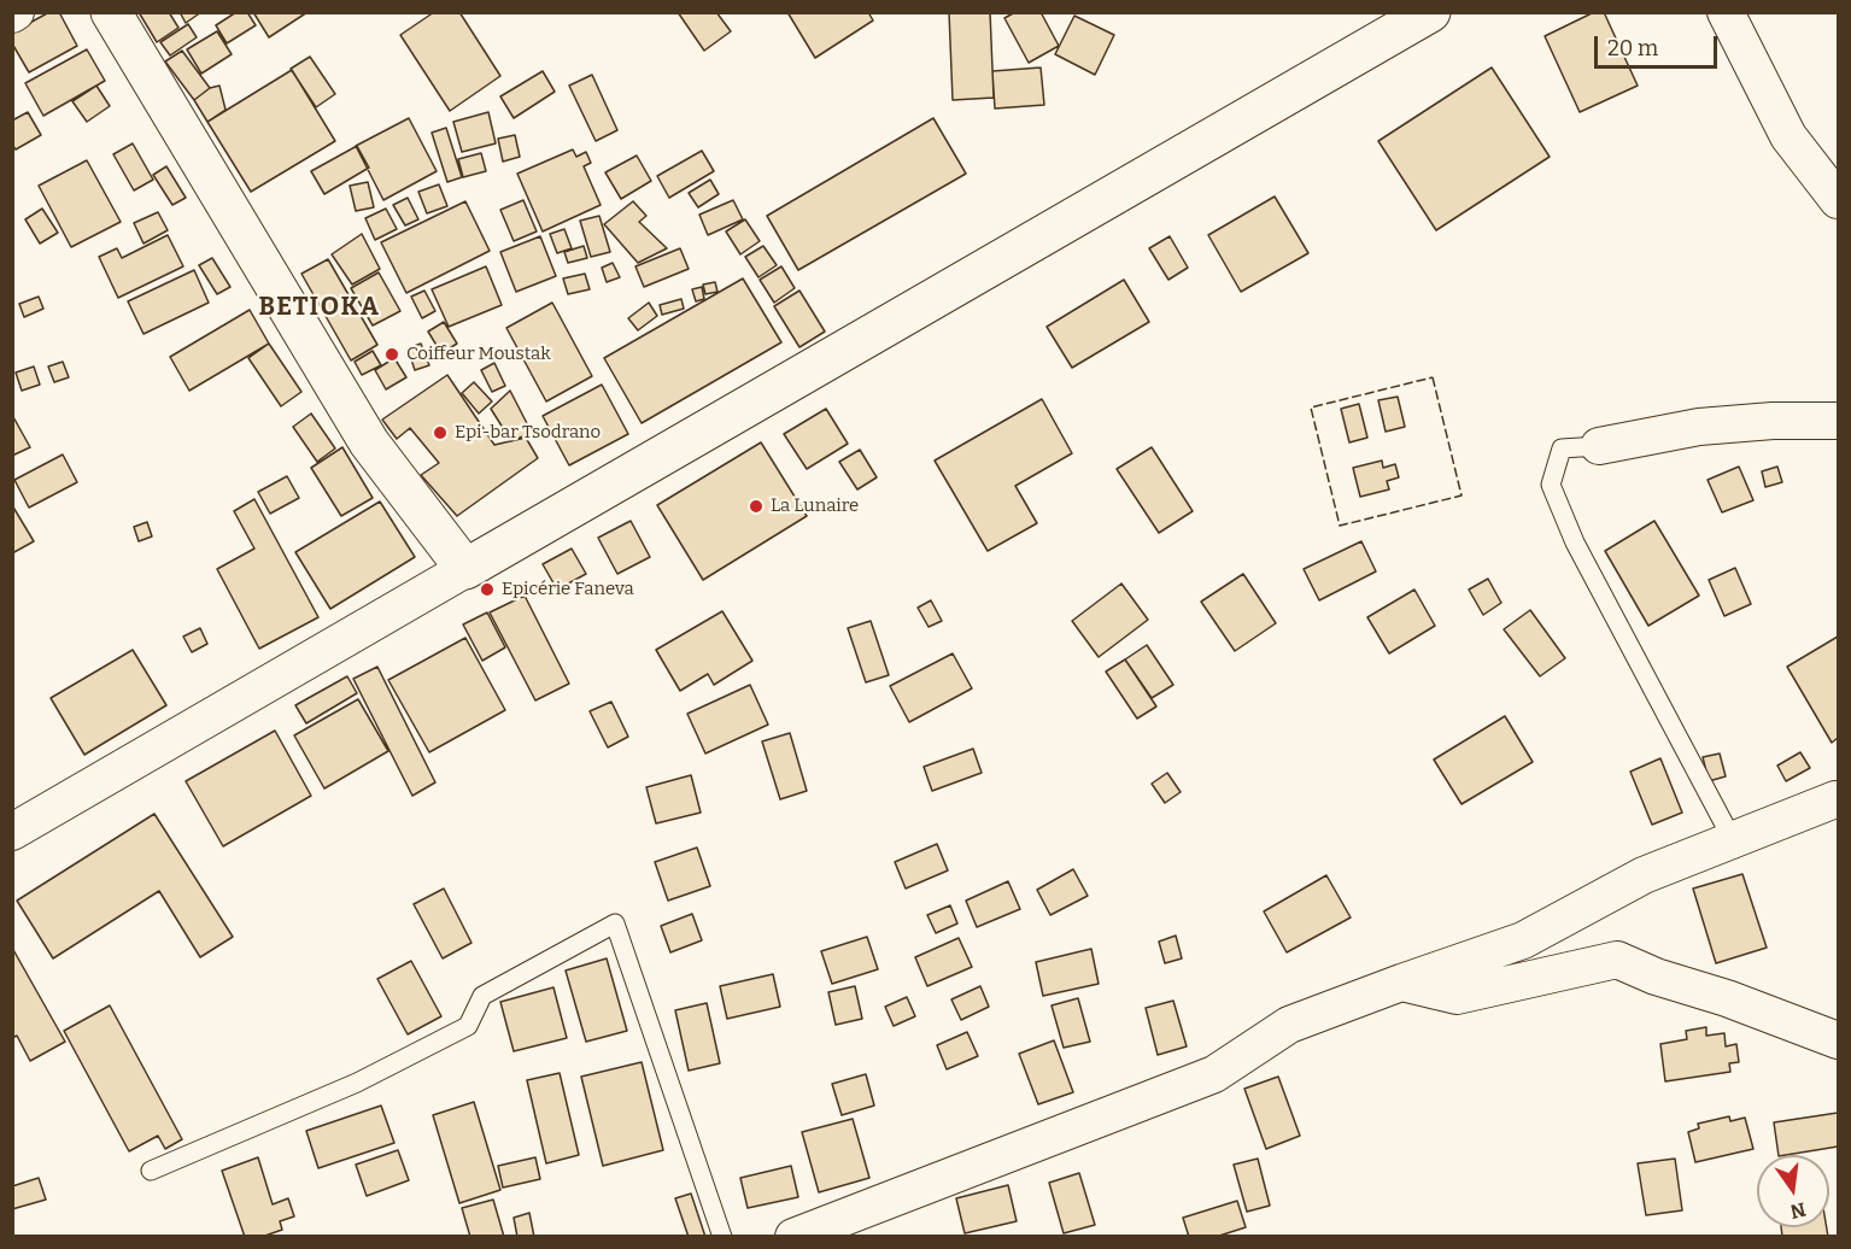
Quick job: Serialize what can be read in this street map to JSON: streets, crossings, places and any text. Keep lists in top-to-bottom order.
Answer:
{
  "districts": ["BETIOKA"],
  "places": [
    "Coiffeur Moustak",
    "Epi-bar Tsodrano",
    "La Lunaire",
    "Epicérie Faneva"
  ],
  "scale_bar": "20 m",
  "north": "bottom"
}
